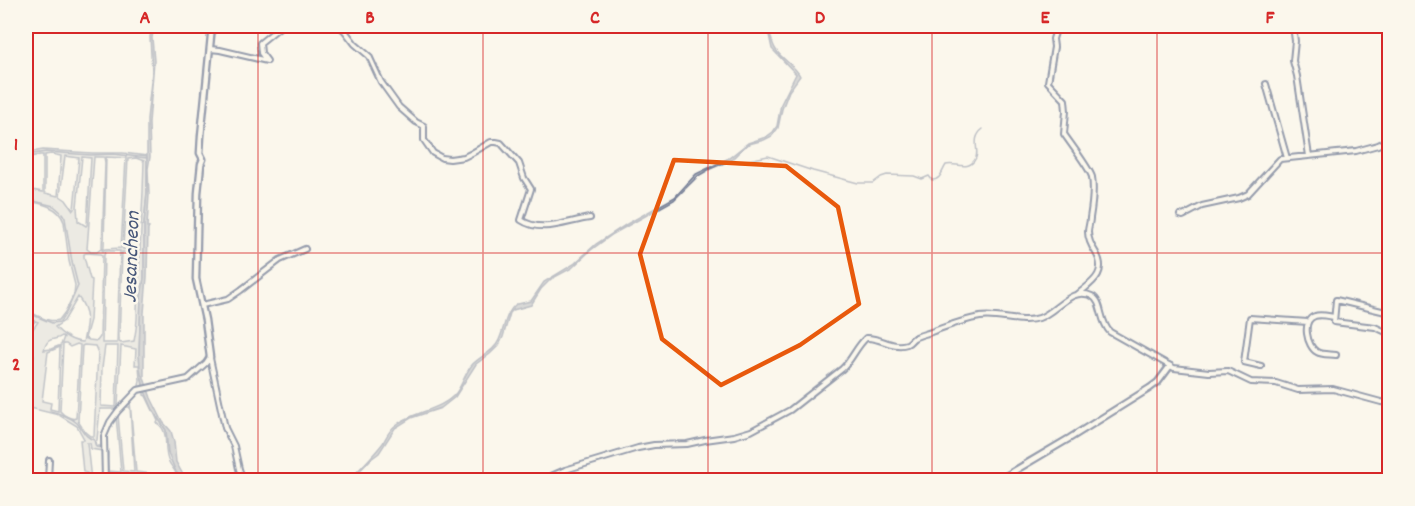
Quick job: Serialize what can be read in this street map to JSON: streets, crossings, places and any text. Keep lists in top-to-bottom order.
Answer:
{
  "water": ["Jesancheon"],
  "grid": {
    "columns": [
      "A",
      "B",
      "C",
      "D",
      "E",
      "F"
    ],
    "rows": ["1", "2"]
  }
}
